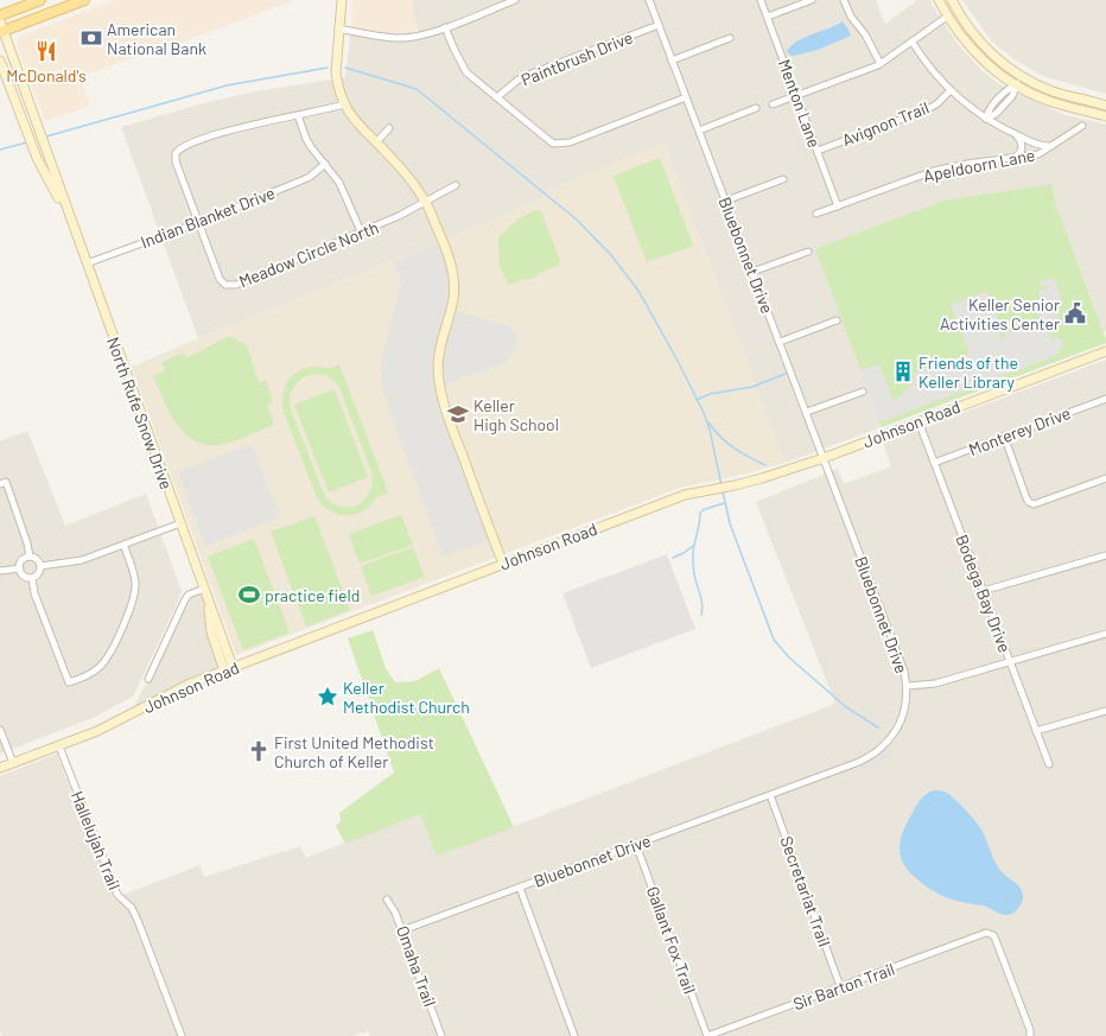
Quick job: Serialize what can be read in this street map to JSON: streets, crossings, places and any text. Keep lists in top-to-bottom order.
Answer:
{
  "streets": {
    "main road": ["North Rufe Snow Drive", "Johnson Road"],
    "street": [
      "Paintbrush Drive",
      "Menton Lane",
      "Avignon Trail",
      "Apeldoorn Lane",
      "Indian Blanket Drive",
      "Meadow Circle North",
      "Bluebonnet Drive",
      "Monterey Drive",
      "Bodega Bay Drive",
      "Hallelujah Trail",
      "Secretariat Trail",
      "Gallant Fox Trail",
      "Omaha Trail",
      "Sir Barton Trail"
    ]
  },
  "crossings": [
    ["Paintbrush Drive", "Bluebonnet Drive"],
    ["Menton Lane", "Avignon Trail"],
    ["Menton Lane", "Apeldoorn Lane"],
    ["Indian Blanket Drive", "Meadow Circle North"],
    ["Indian Blanket Drive", "North Rufe Snow Drive"],
    ["Bluebonnet Drive", "Johnson Road"],
    ["Bluebonnet Drive", "Secretariat Trail"],
    ["Bluebonnet Drive", "Gallant Fox Trail"],
    ["Bluebonnet Drive", "Omaha Trail"],
    ["North Rufe Snow Drive", "Johnson Road"],
    ["Johnson Road", "Bodega Bay Drive"],
    ["Johnson Road", "Hallelujah Trail"],
    ["Monterey Drive", "Bodega Bay Drive"],
    ["Secretariat Trail", "Sir Barton Trail"],
    ["Gallant Fox Trail", "Sir Barton Trail"]
  ],
  "places": {
    "bank": ["American National Bank"],
    "restaurant": ["McDonald's"],
    "public building": ["Keller Senior Activities Center"],
    "building": ["Friends of the Keller Library"],
    "school or university": ["Keller High School"],
    "sports": ["practice field"],
    "place": ["Keller Methodist Church"],
    "church": ["First United Methodist Church of Keller"]
  }
}
